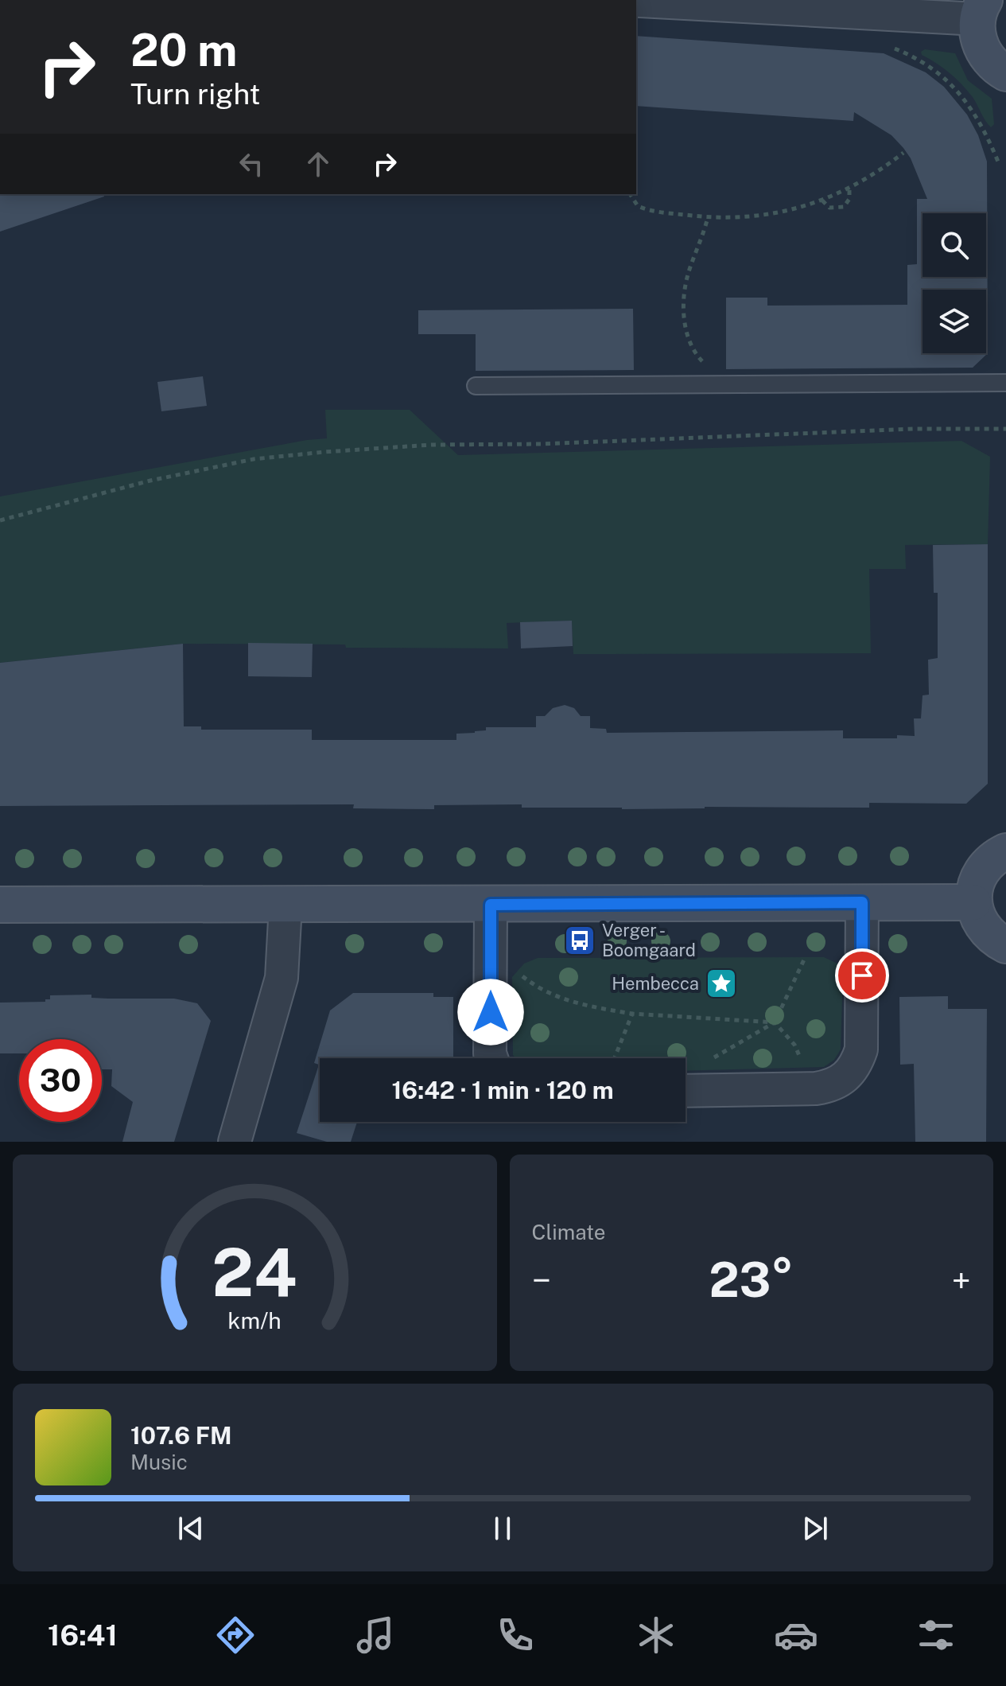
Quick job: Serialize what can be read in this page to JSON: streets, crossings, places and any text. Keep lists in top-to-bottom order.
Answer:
{
  "places": {
    "bus stop": ["Verger - Boomgaard"],
    "place": ["Hembecca"]
  },
  "page": {
    "turn": ["20 m", "Turn right"],
    "limit": "30",
    "trip": "16:42 · 1 min · 120 m",
    "tile": "Climate",
    "heat": ["−", "23°", "+"],
    "song": ["107.6 FM", "Music"],
    "tabs": "16:41",
    "gauge": ["24", "km/h"]
  }
}
